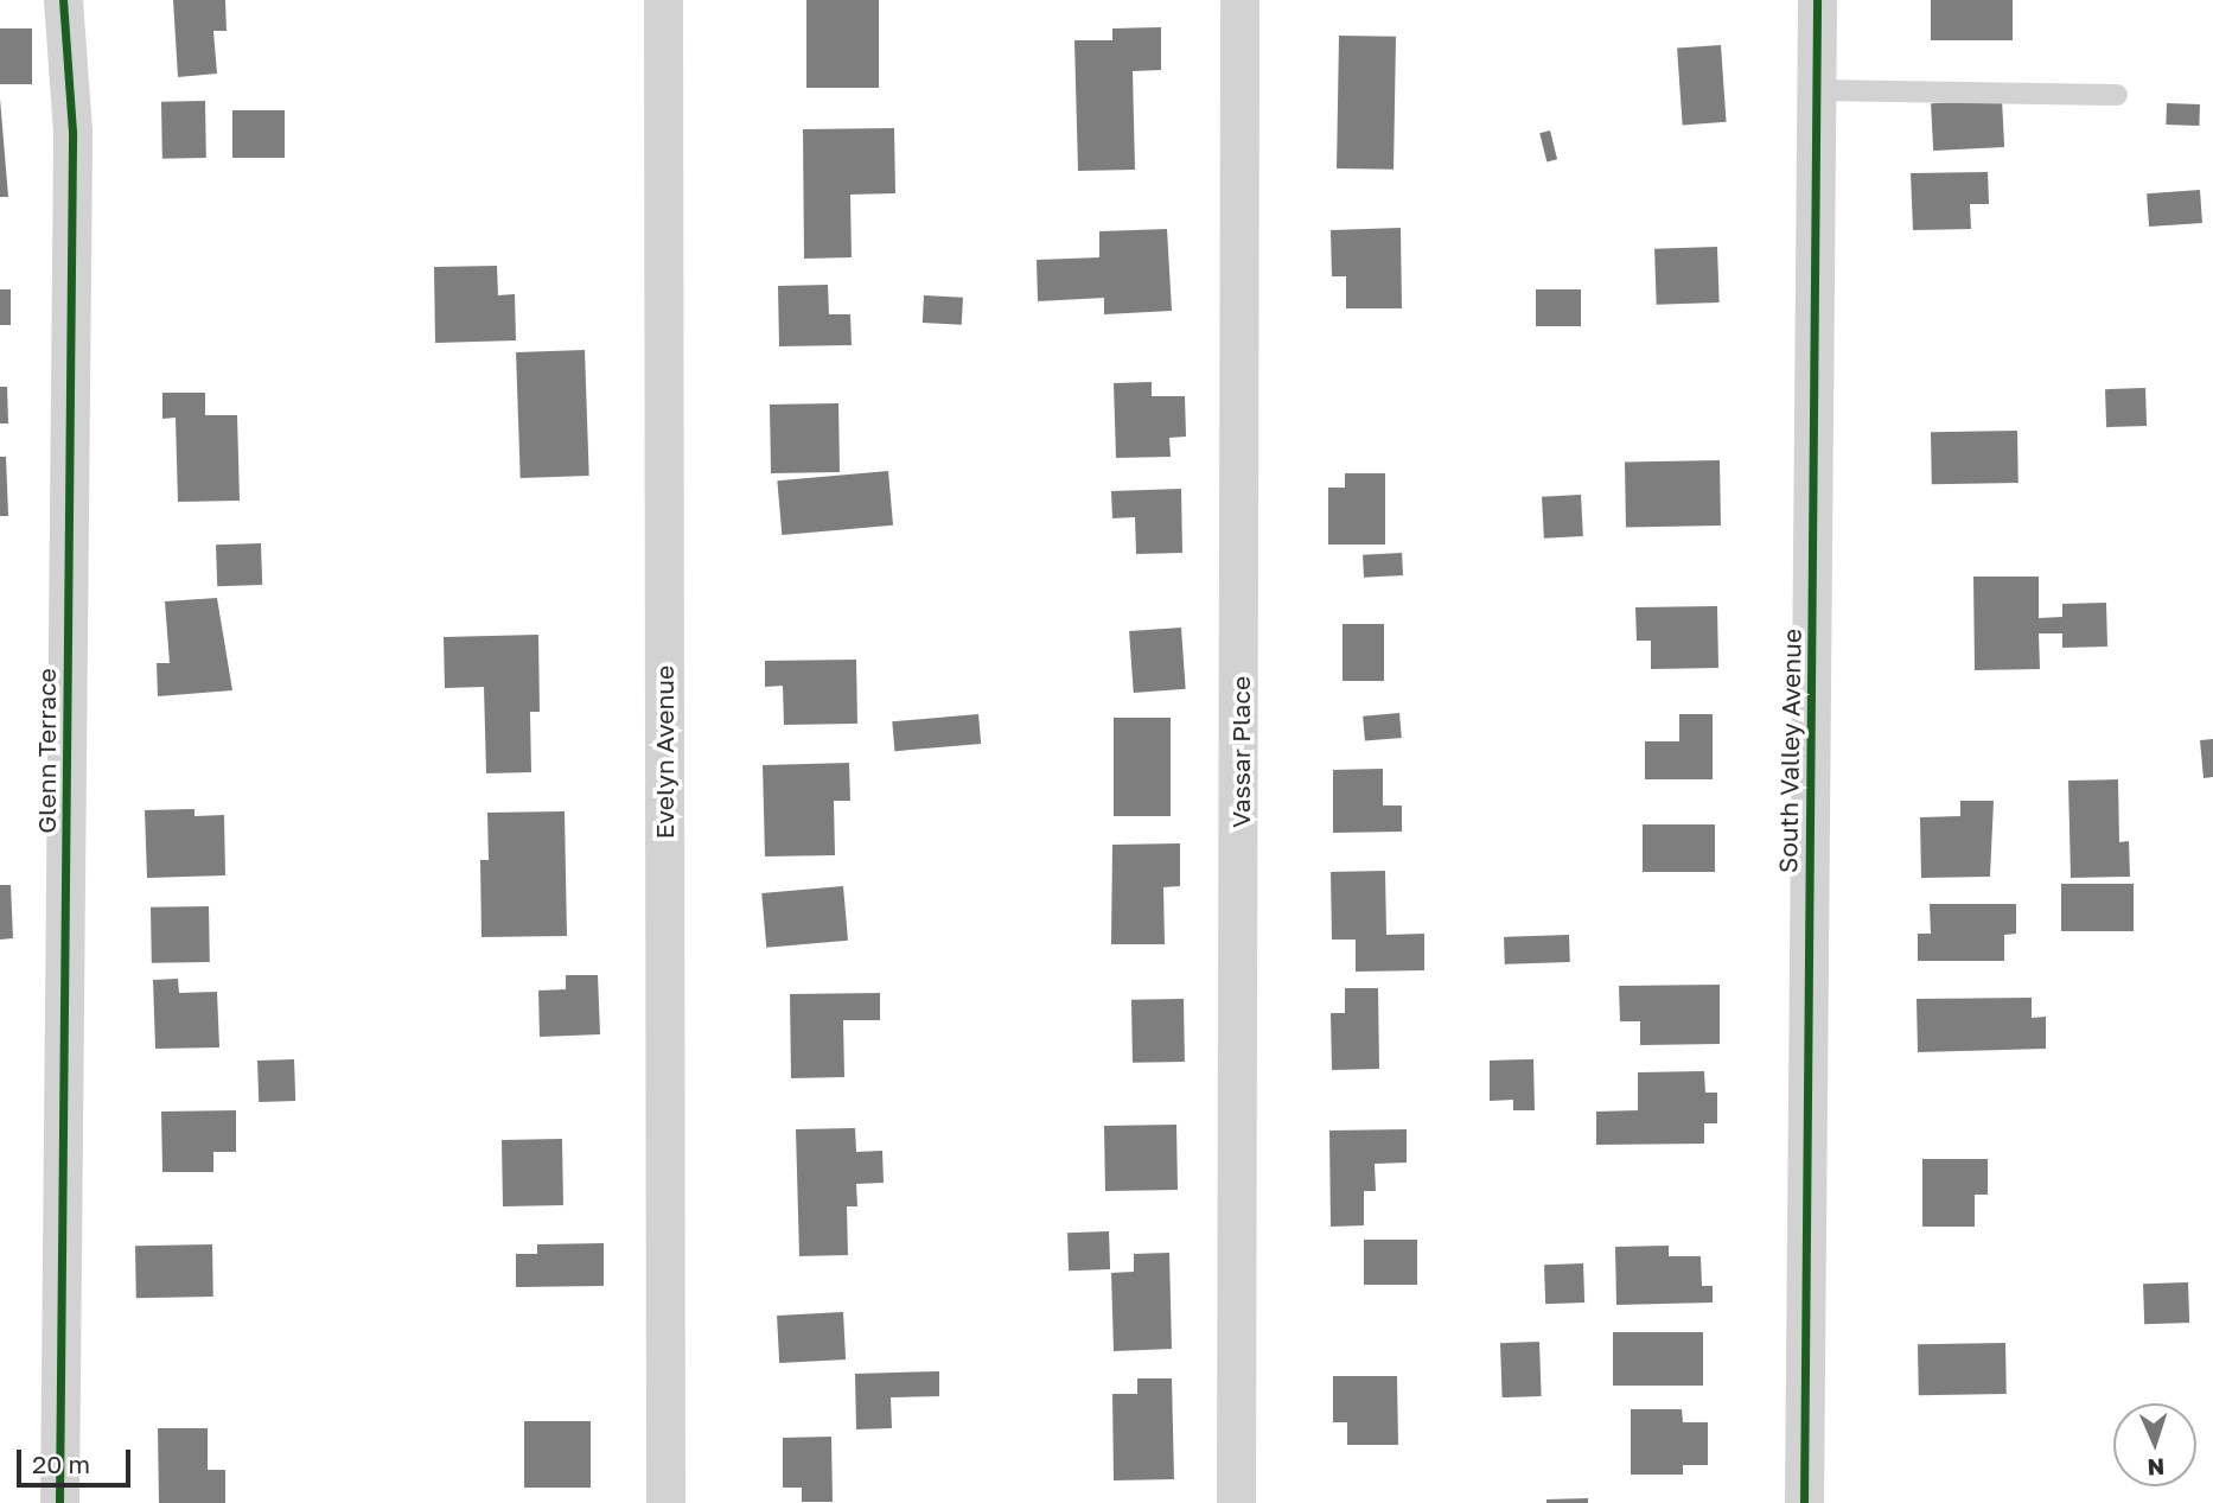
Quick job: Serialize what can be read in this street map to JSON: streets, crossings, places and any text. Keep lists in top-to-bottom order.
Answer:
{
  "streets": {
    "street": [
      "Glenn Terrace",
      "South Valley Avenue",
      "Evelyn Avenue",
      "Vassar Place"
    ]
  },
  "scale_bar": "20 m",
  "north": "bottom"
}
